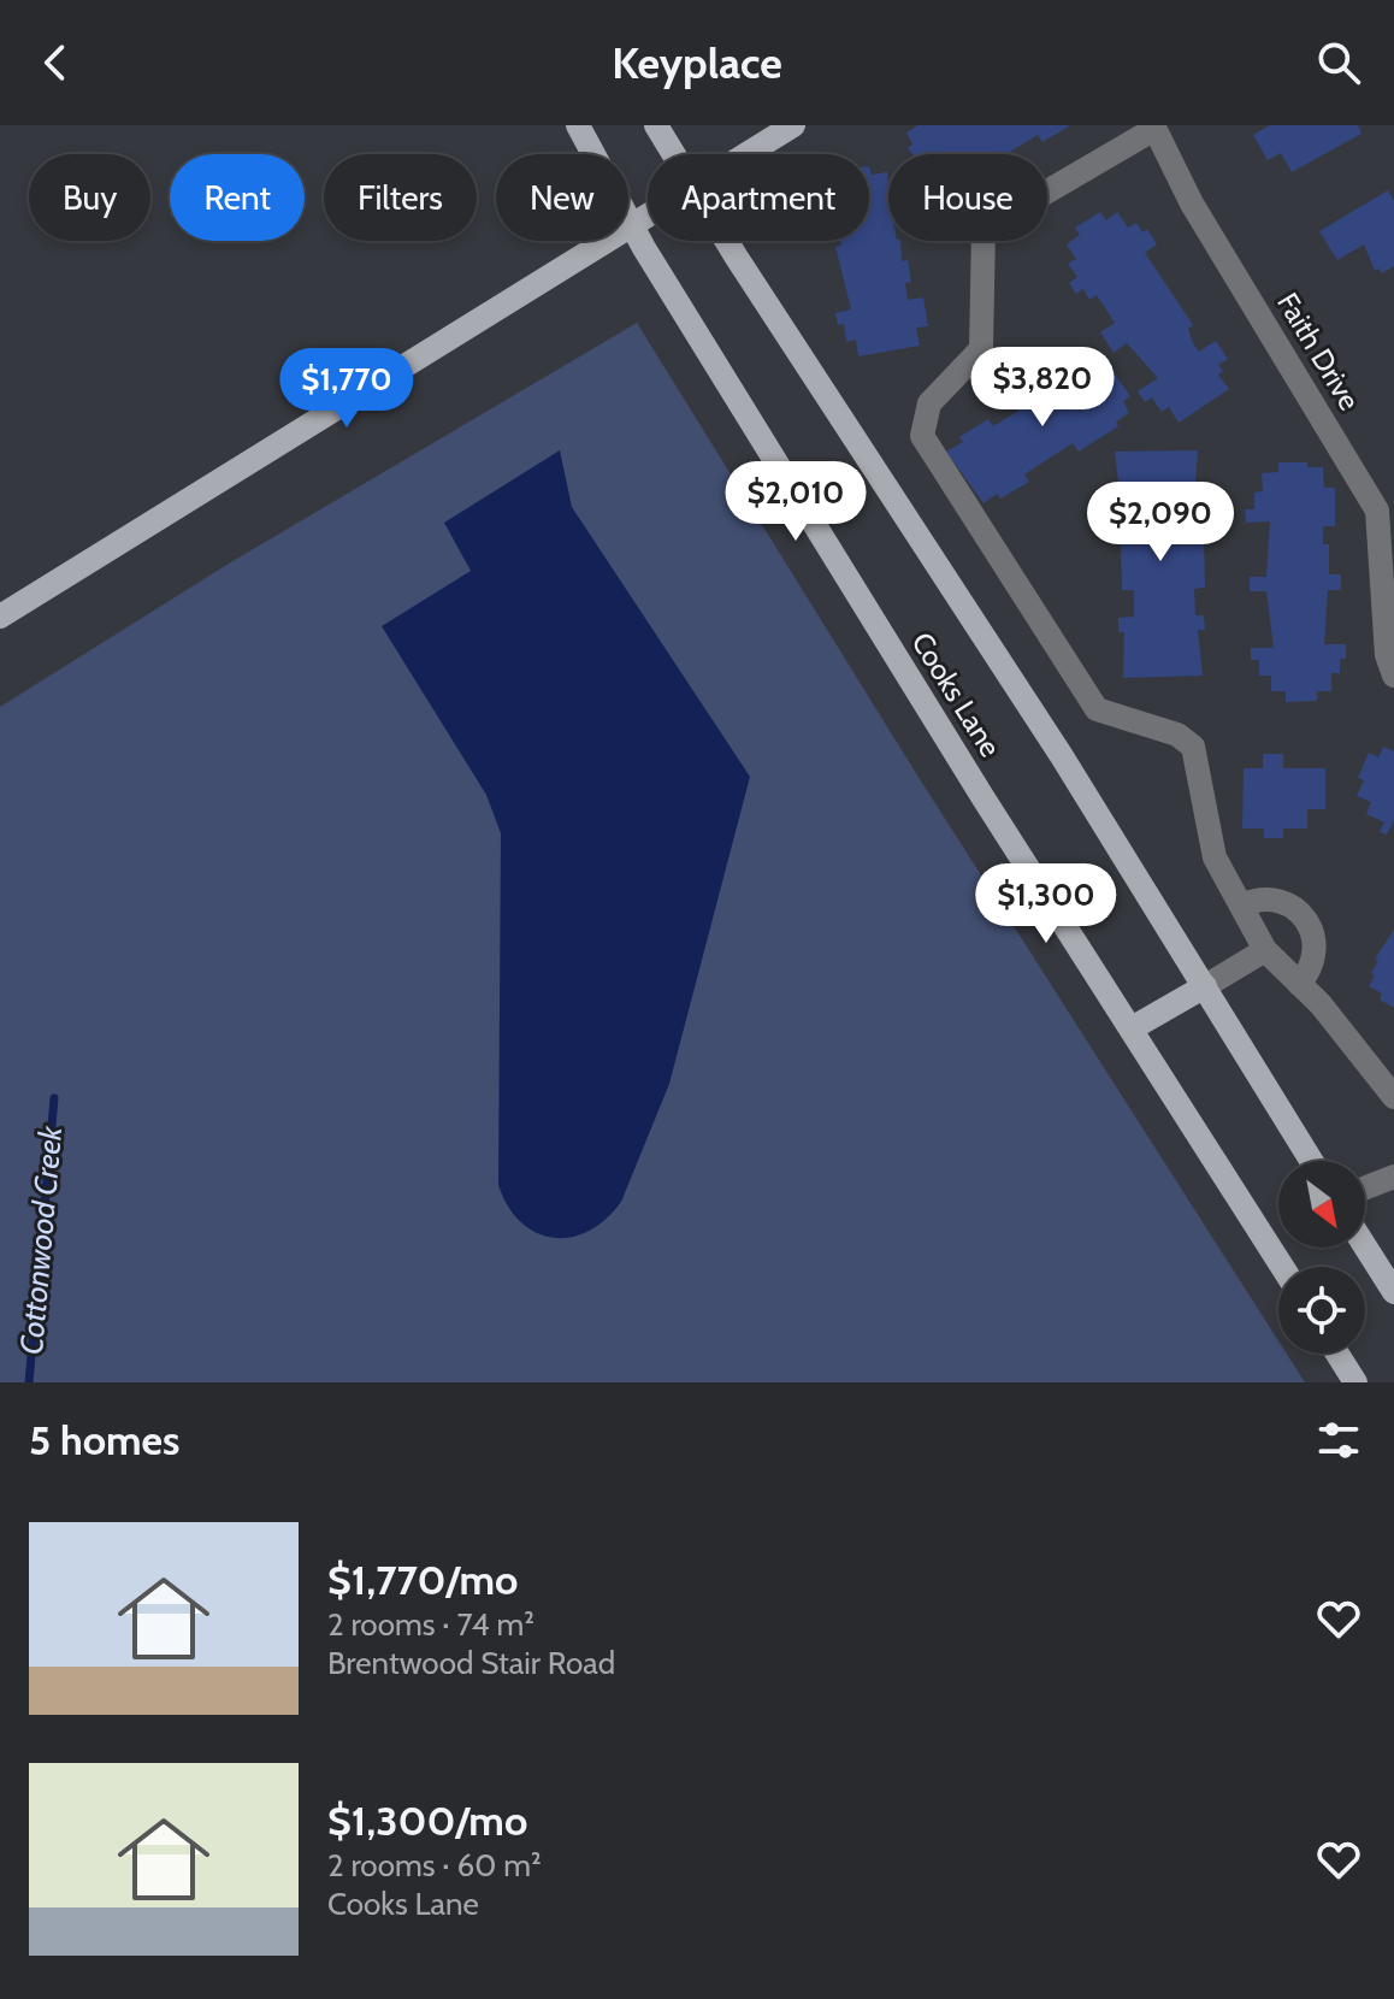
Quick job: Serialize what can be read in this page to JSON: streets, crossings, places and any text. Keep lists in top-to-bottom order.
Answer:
{
  "streets": {
    "main road": ["Cooks Lane"],
    "lane": ["Faith Drive"]
  },
  "water": ["Cottonwood Creek"],
  "north": "bottom right",
  "page": {
    "header": "Keyplace",
    "chip": [
      "Buy",
      "Rent",
      "Filters",
      "New",
      "Apartment",
      "House"
    ],
    "price": [
      "$3,820",
      "$1,770",
      "$2,010",
      "$2,090",
      "$1,300"
    ],
    "heading": "5 homes",
    "list": [
      {
        "name": "$1,770/mo",
        "note": "2 rooms · 74 m² · Brentwood Stair Road"
      },
      {
        "name": "$1,300/mo",
        "note": "2 rooms · 60 m² · Cooks Lane"
      }
    ]
  }
}
